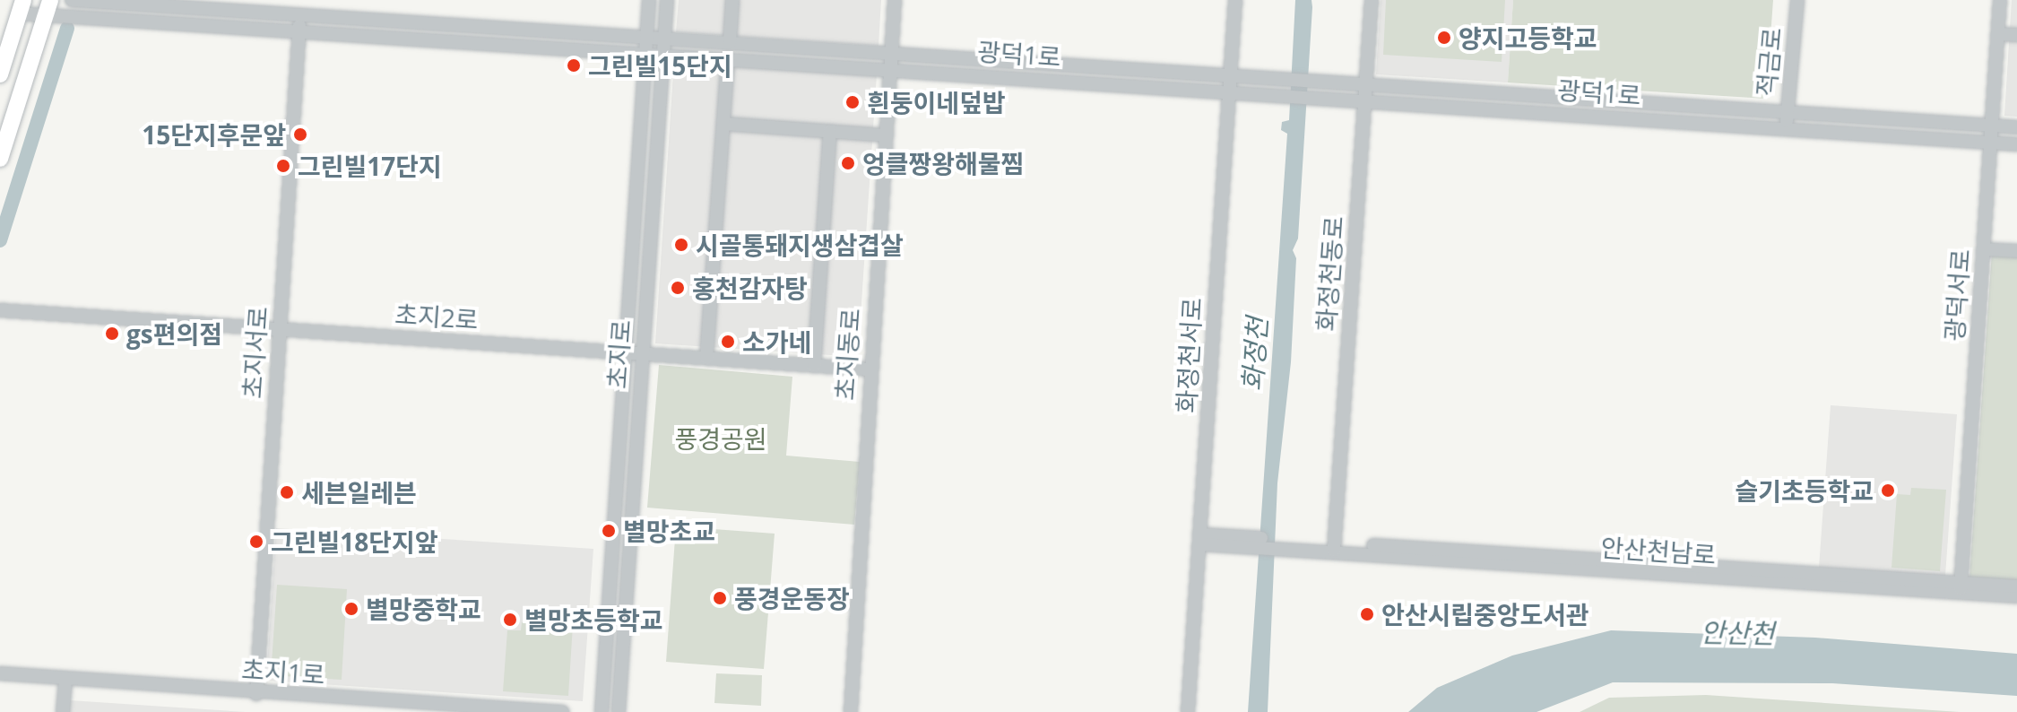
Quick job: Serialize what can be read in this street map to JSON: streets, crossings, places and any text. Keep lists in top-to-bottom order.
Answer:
{
  "streets": {
    "street": [
      "광덕1로",
      "적금로",
      "화정천동로",
      "광덕서로",
      "초지2로",
      "초지서로",
      "초지로",
      "초지동로",
      "화정천서로",
      "안산천남로",
      "초지1로"
    ]
  },
  "crossings": [
    ["광덕1로", "적금로"],
    ["광덕1로", "화정천동로"],
    ["광덕1로", "광덕서로"],
    ["광덕1로", "초지서로"],
    ["광덕1로", "초지로"],
    ["광덕1로", "초지동로"],
    ["광덕1로", "화정천서로"],
    ["화정천동로", "안산천남로"],
    ["광덕서로", "안산천남로"],
    ["초지2로", "초지서로"],
    ["초지2로", "초지로"],
    ["초지2로", "초지동로"],
    ["초지서로", "초지1로"],
    ["화정천서로", "안산천남로"]
  ],
  "water": ["화정천", "안산천"],
  "parks": ["풍경공원"],
  "places": [
    "양지고등학교",
    "그린빌15단지",
    "흰둥이네덮밥",
    "15단지후문앞",
    "엉클짱왕해물찜",
    "그린빌17단지",
    "시골통돼지생삼겹살",
    "홍천감자탕",
    "gs편의점",
    "소가네",
    "슬기초등학교",
    "세븐일레븐",
    "별망초교",
    "그린빌18단지앞",
    "풍경운동장",
    "별망중학교",
    "안산시립중앙도서관",
    "별망초등학교"
  ]
}
